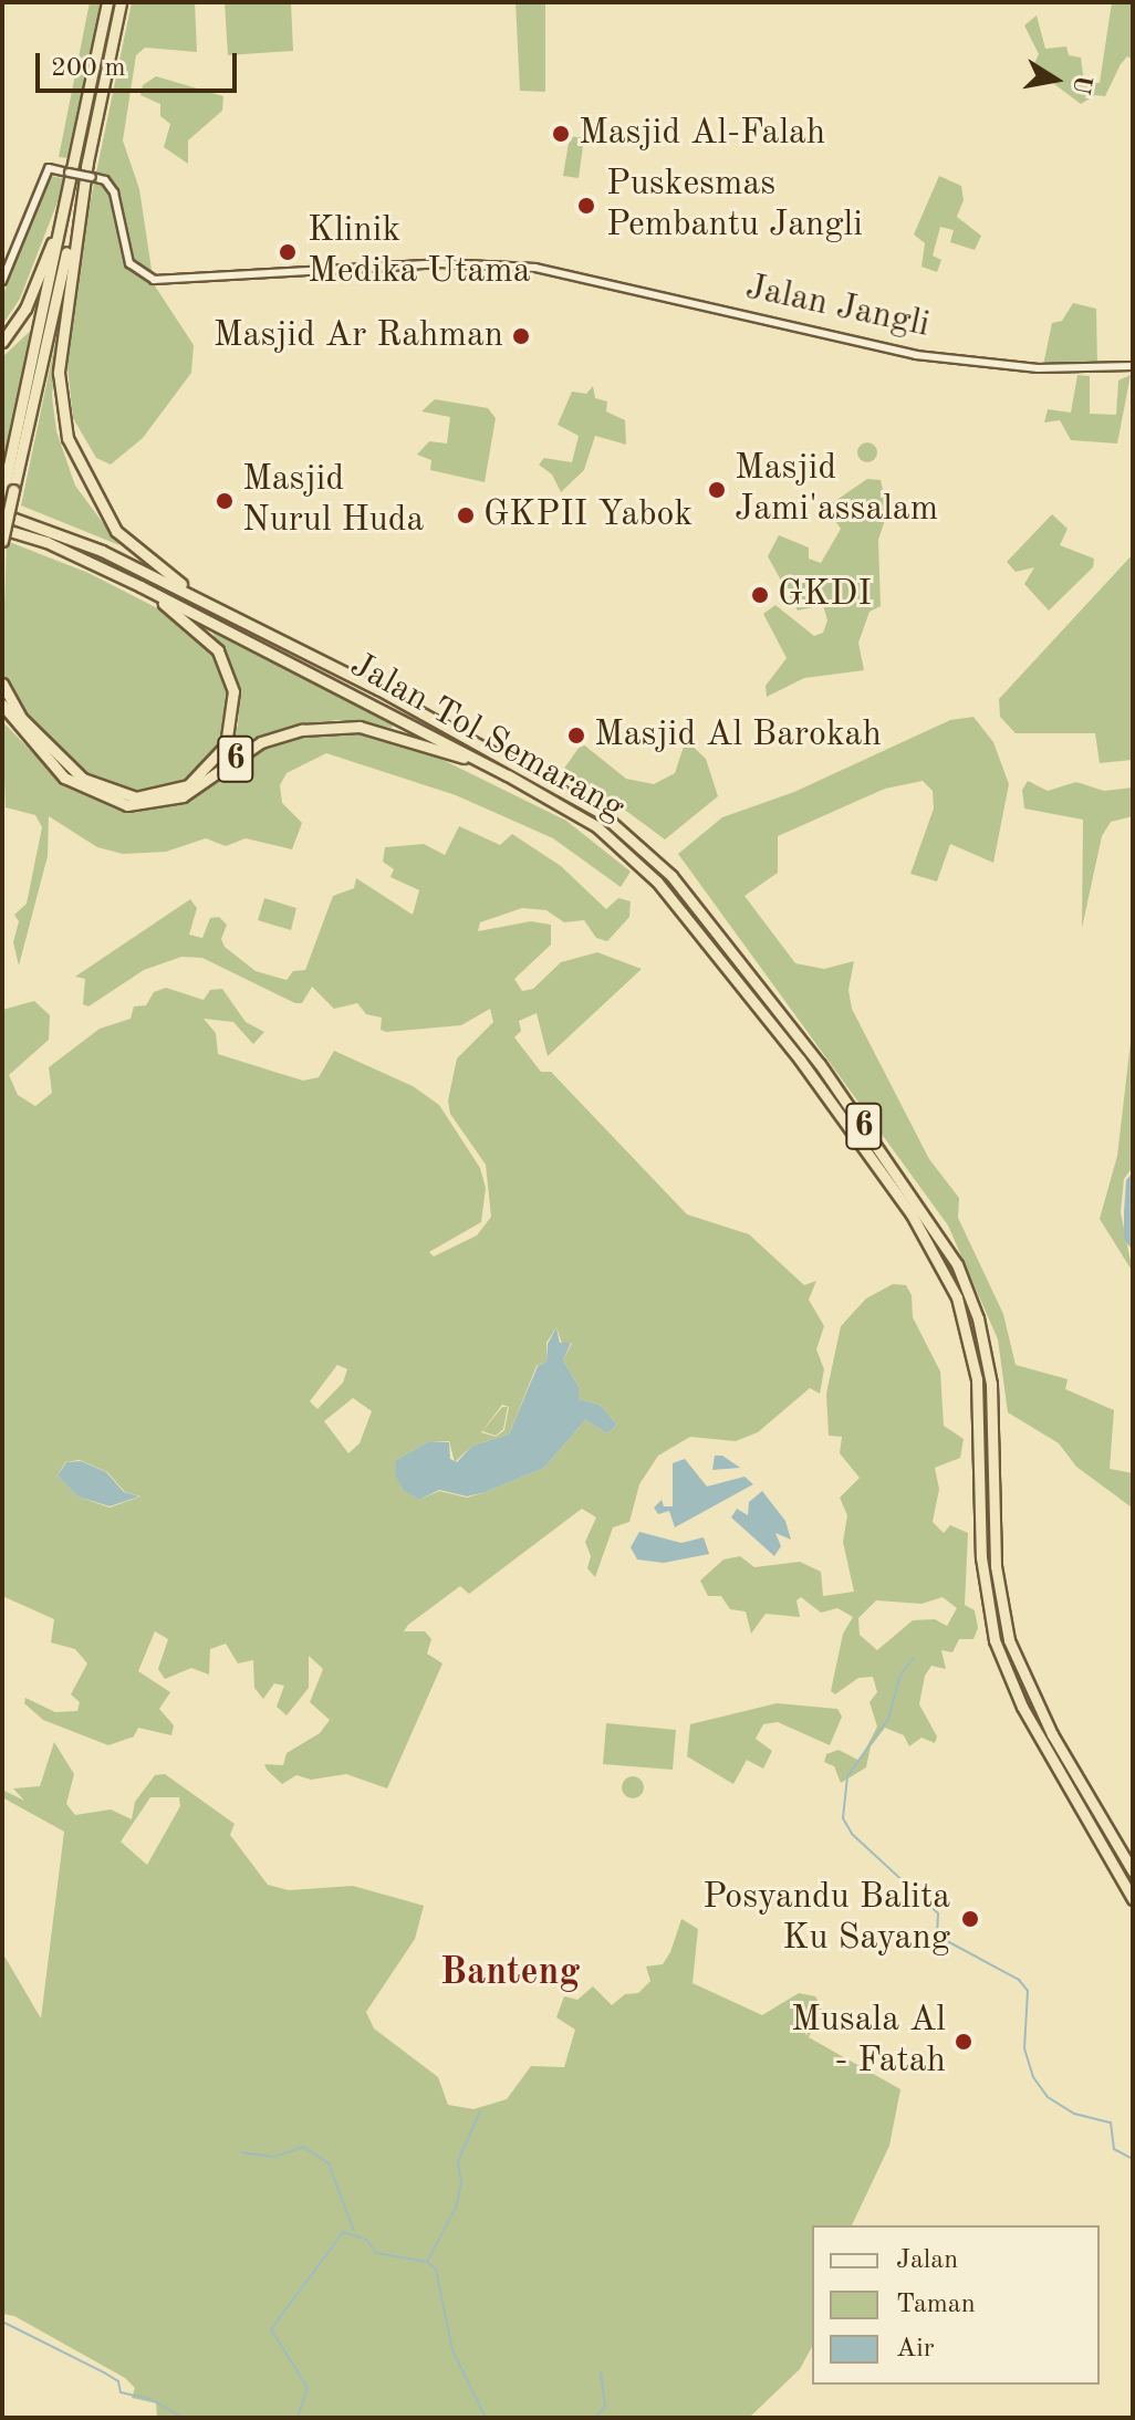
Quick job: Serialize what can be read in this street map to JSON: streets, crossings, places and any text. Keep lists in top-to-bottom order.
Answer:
{
  "streets": {
    "highway": ["Jalan Tol Semarang", "6"],
    "street": ["Jalan Jangli"]
  },
  "crossings": [
    ["Jalan Tol Semarang", "6"]
  ],
  "districts": ["Banteng"],
  "places": [
    "Masjid Al-Falah",
    "Puskesmas Pembantu Jangli",
    "Klinik Medika Utama",
    "Masjid Ar Rahman",
    "Masjid Jami'assalam",
    "Masjid Nurul Huda",
    "GKPII Yabok",
    "GKDI",
    "Masjid Al Barokah",
    "Posyandu Balita Ku Sayang",
    "Musala Al - Fatah"
  ],
  "legend": ["Jalan", "Taman", "Air"],
  "scale_bar": "200 m",
  "north": "right"
}
